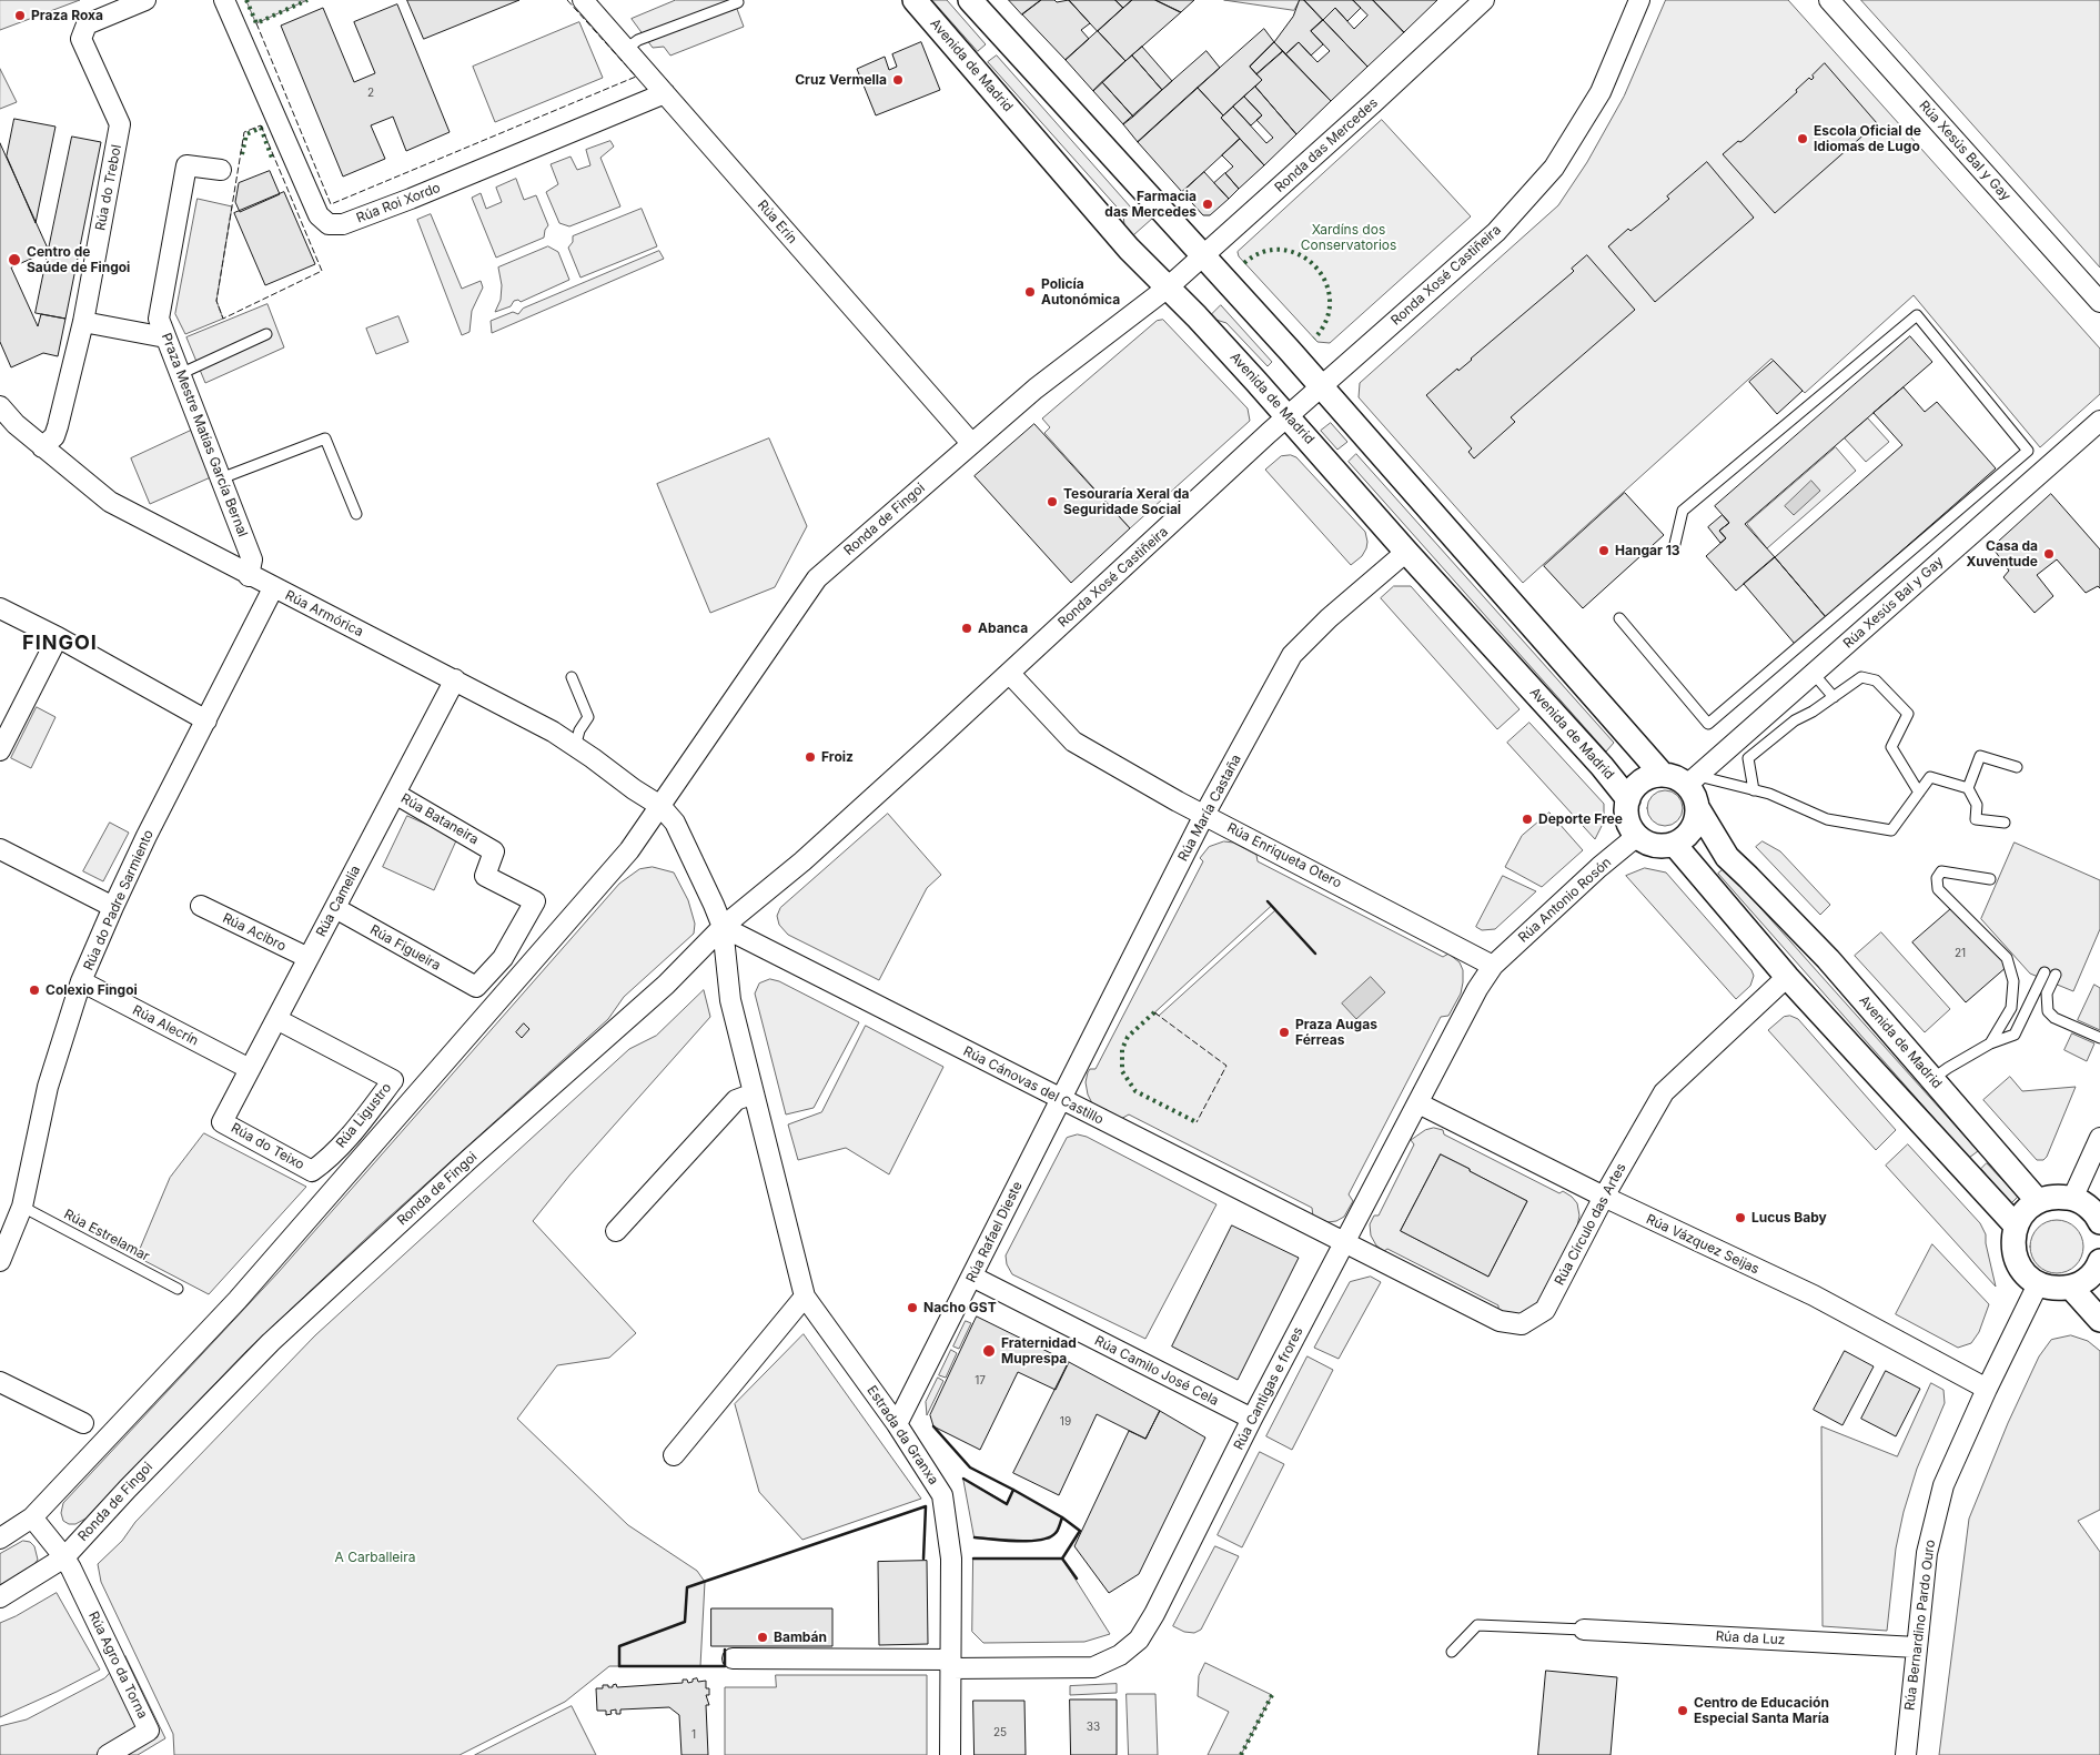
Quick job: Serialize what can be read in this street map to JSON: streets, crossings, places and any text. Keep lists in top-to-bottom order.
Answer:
{
  "streets": {
    "street": [
      "Avenida de Madrid",
      "Ronda das Mercedes",
      "Rúa Xesús Bal y Gay",
      "Rúa do Trebol",
      "Rúa Roi Xordo",
      "Rúa Erín",
      "Ronda Xosé Castiñeira",
      "Praza Mestre Matías García Bernal",
      "Ronda de Fingoi",
      "Rúa Armórica",
      "Rúa María Castaña",
      "Rúa Bataneira",
      "Rúa Enriqueta Otero",
      "Rúa do Padre Sarmiento",
      "Rúa Antonio Rosón",
      "Rúa Camelia",
      "Rúa Acibro",
      "Rúa Figueira",
      "Rúa Alecrín",
      "Rúa Cánovas del Castillo",
      "Rúa Ligustro",
      "Rúa do Teixo",
      "Rúa Círculo das Artes",
      "Rúa Rafael Dieste",
      "Rúa Vázquez Seijas",
      "Rúa Camilo José Cela",
      "Rúa Cantigas e frores",
      "Estrada da Granxa",
      "Rúa Bernardino Pardo Ouro",
      "Rúa da Luz",
      "Rúa Agro da Torna"
    ],
    "lane": ["Rúa Estrelamar"]
  },
  "crossings": [
    ["Avenida de Madrid", "Ronda das Mercedes"],
    ["Avenida de Madrid", "Rúa Xesús Bal y Gay"],
    ["Avenida de Madrid", "Ronda Xosé Castiñeira"],
    ["Avenida de Madrid", "Ronda de Fingoi"],
    ["Avenida de Madrid", "Rúa María Castaña"],
    ["Avenida de Madrid", "Rúa Antonio Rosón"],
    ["Ronda das Mercedes", "Ronda de Fingoi"],
    ["Rúa Xesús Bal y Gay", "Rúa Antonio Rosón"],
    ["Rúa do Trebol", "Rúa Armórica"],
    ["Rúa Roi Xordo", "Rúa Erín"],
    ["Rúa Erín", "Ronda de Fingoi"],
    ["Ronda Xosé Castiñeira", "Ronda de Fingoi"],
    ["Ronda Xosé Castiñeira", "Rúa Enriqueta Otero"],
    ["Ronda Xosé Castiñeira", "Rúa Cánovas del Castillo"],
    ["Ronda Xosé Castiñeira", "Estrada da Granxa"],
    ["Praza Mestre Matías García Bernal", "Rúa Armórica"],
    ["Ronda de Fingoi", "Rúa Armórica"],
    ["Ronda de Fingoi", "Rúa Cánovas del Castillo"],
    ["Ronda de Fingoi", "Estrada da Granxa"],
    ["Ronda de Fingoi", "Rúa Agro da Torna"],
    ["Rúa Armórica", "Rúa do Padre Sarmiento"],
    ["Rúa Armórica", "Rúa Camelia"],
    ["Rúa María Castaña", "Rúa Enriqueta Otero"],
    ["Rúa María Castaña", "Rúa Cánovas del Castillo"],
    ["Rúa María Castaña", "Rúa Rafael Dieste"],
    ["Rúa Bataneira", "Rúa Camelia"],
    ["Rúa Bataneira", "Rúa Figueira"],
    ["Rúa Enriqueta Otero", "Rúa Antonio Rosón"],
    ["Rúa Enriqueta Otero", "Rúa Cantigas e frores"],
    ["Rúa do Padre Sarmiento", "Rúa Alecrín"],
    ["Rúa do Padre Sarmiento", "Rúa Estrelamar"],
    ["Rúa Antonio Rosón", "Rúa Cantigas e frores"],
    ["Rúa Camelia", "Rúa Acibro"],
    ["Rúa Camelia", "Rúa Figueira"],
    ["Rúa Camelia", "Rúa Alecrín"],
    ["Rúa Camelia", "Rúa Ligustro"],
    ["Rúa Camelia", "Rúa do Teixo"],
    ["Rúa Cánovas del Castillo", "Rúa Círculo das Artes"],
    ["Rúa Cánovas del Castillo", "Rúa Rafael Dieste"],
    ["Rúa Cánovas del Castillo", "Rúa Cantigas e frores"],
    ["Rúa Cánovas del Castillo", "Estrada da Granxa"],
    ["Rúa Ligustro", "Rúa do Teixo"],
    ["Rúa Círculo das Artes", "Rúa Vázquez Seijas"],
    ["Rúa Círculo das Artes", "Rúa Cantigas e frores"],
    ["Rúa Rafael Dieste", "Rúa Camilo José Cela"],
    ["Rúa Rafael Dieste", "Estrada da Granxa"],
    ["Rúa Vázquez Seijas", "Rúa Cantigas e frores"],
    ["Rúa Vázquez Seijas", "Rúa Bernardino Pardo Ouro"],
    ["Rúa Camilo José Cela", "Rúa Cantigas e frores"],
    ["Rúa Cantigas e frores", "Estrada da Granxa"],
    ["Rúa Bernardino Pardo Ouro", "Rúa da Luz"]
  ],
  "districts": ["FINGOI"],
  "parks": ["Xardíns dos Conservatorios", "A Carballeira"],
  "places": [
    "Praza Roxa",
    "Cruz Vermella",
    "Escola Oficial de Idiomas de Lugo",
    "Farmacia das Mercedes",
    "Centro de Saúde de Fingoi",
    "Policía Autonómica",
    "Tesouraría Xeral da Seguridade Social",
    "Hangar 13",
    "Casa da Xuventude",
    "Abanca",
    "Froiz",
    "Deporte Free",
    "Colexio Fingoi",
    "Praza Augas Férreas",
    "Lucus Baby",
    "Nacho GST",
    "Fraternidad Muprespa",
    "Bambán",
    "Centro de Educación Especial Santa María"
  ],
  "house_numbers": [
    "2",
    "21",
    "17",
    "19",
    "33",
    "25",
    "1"
  ]
}
